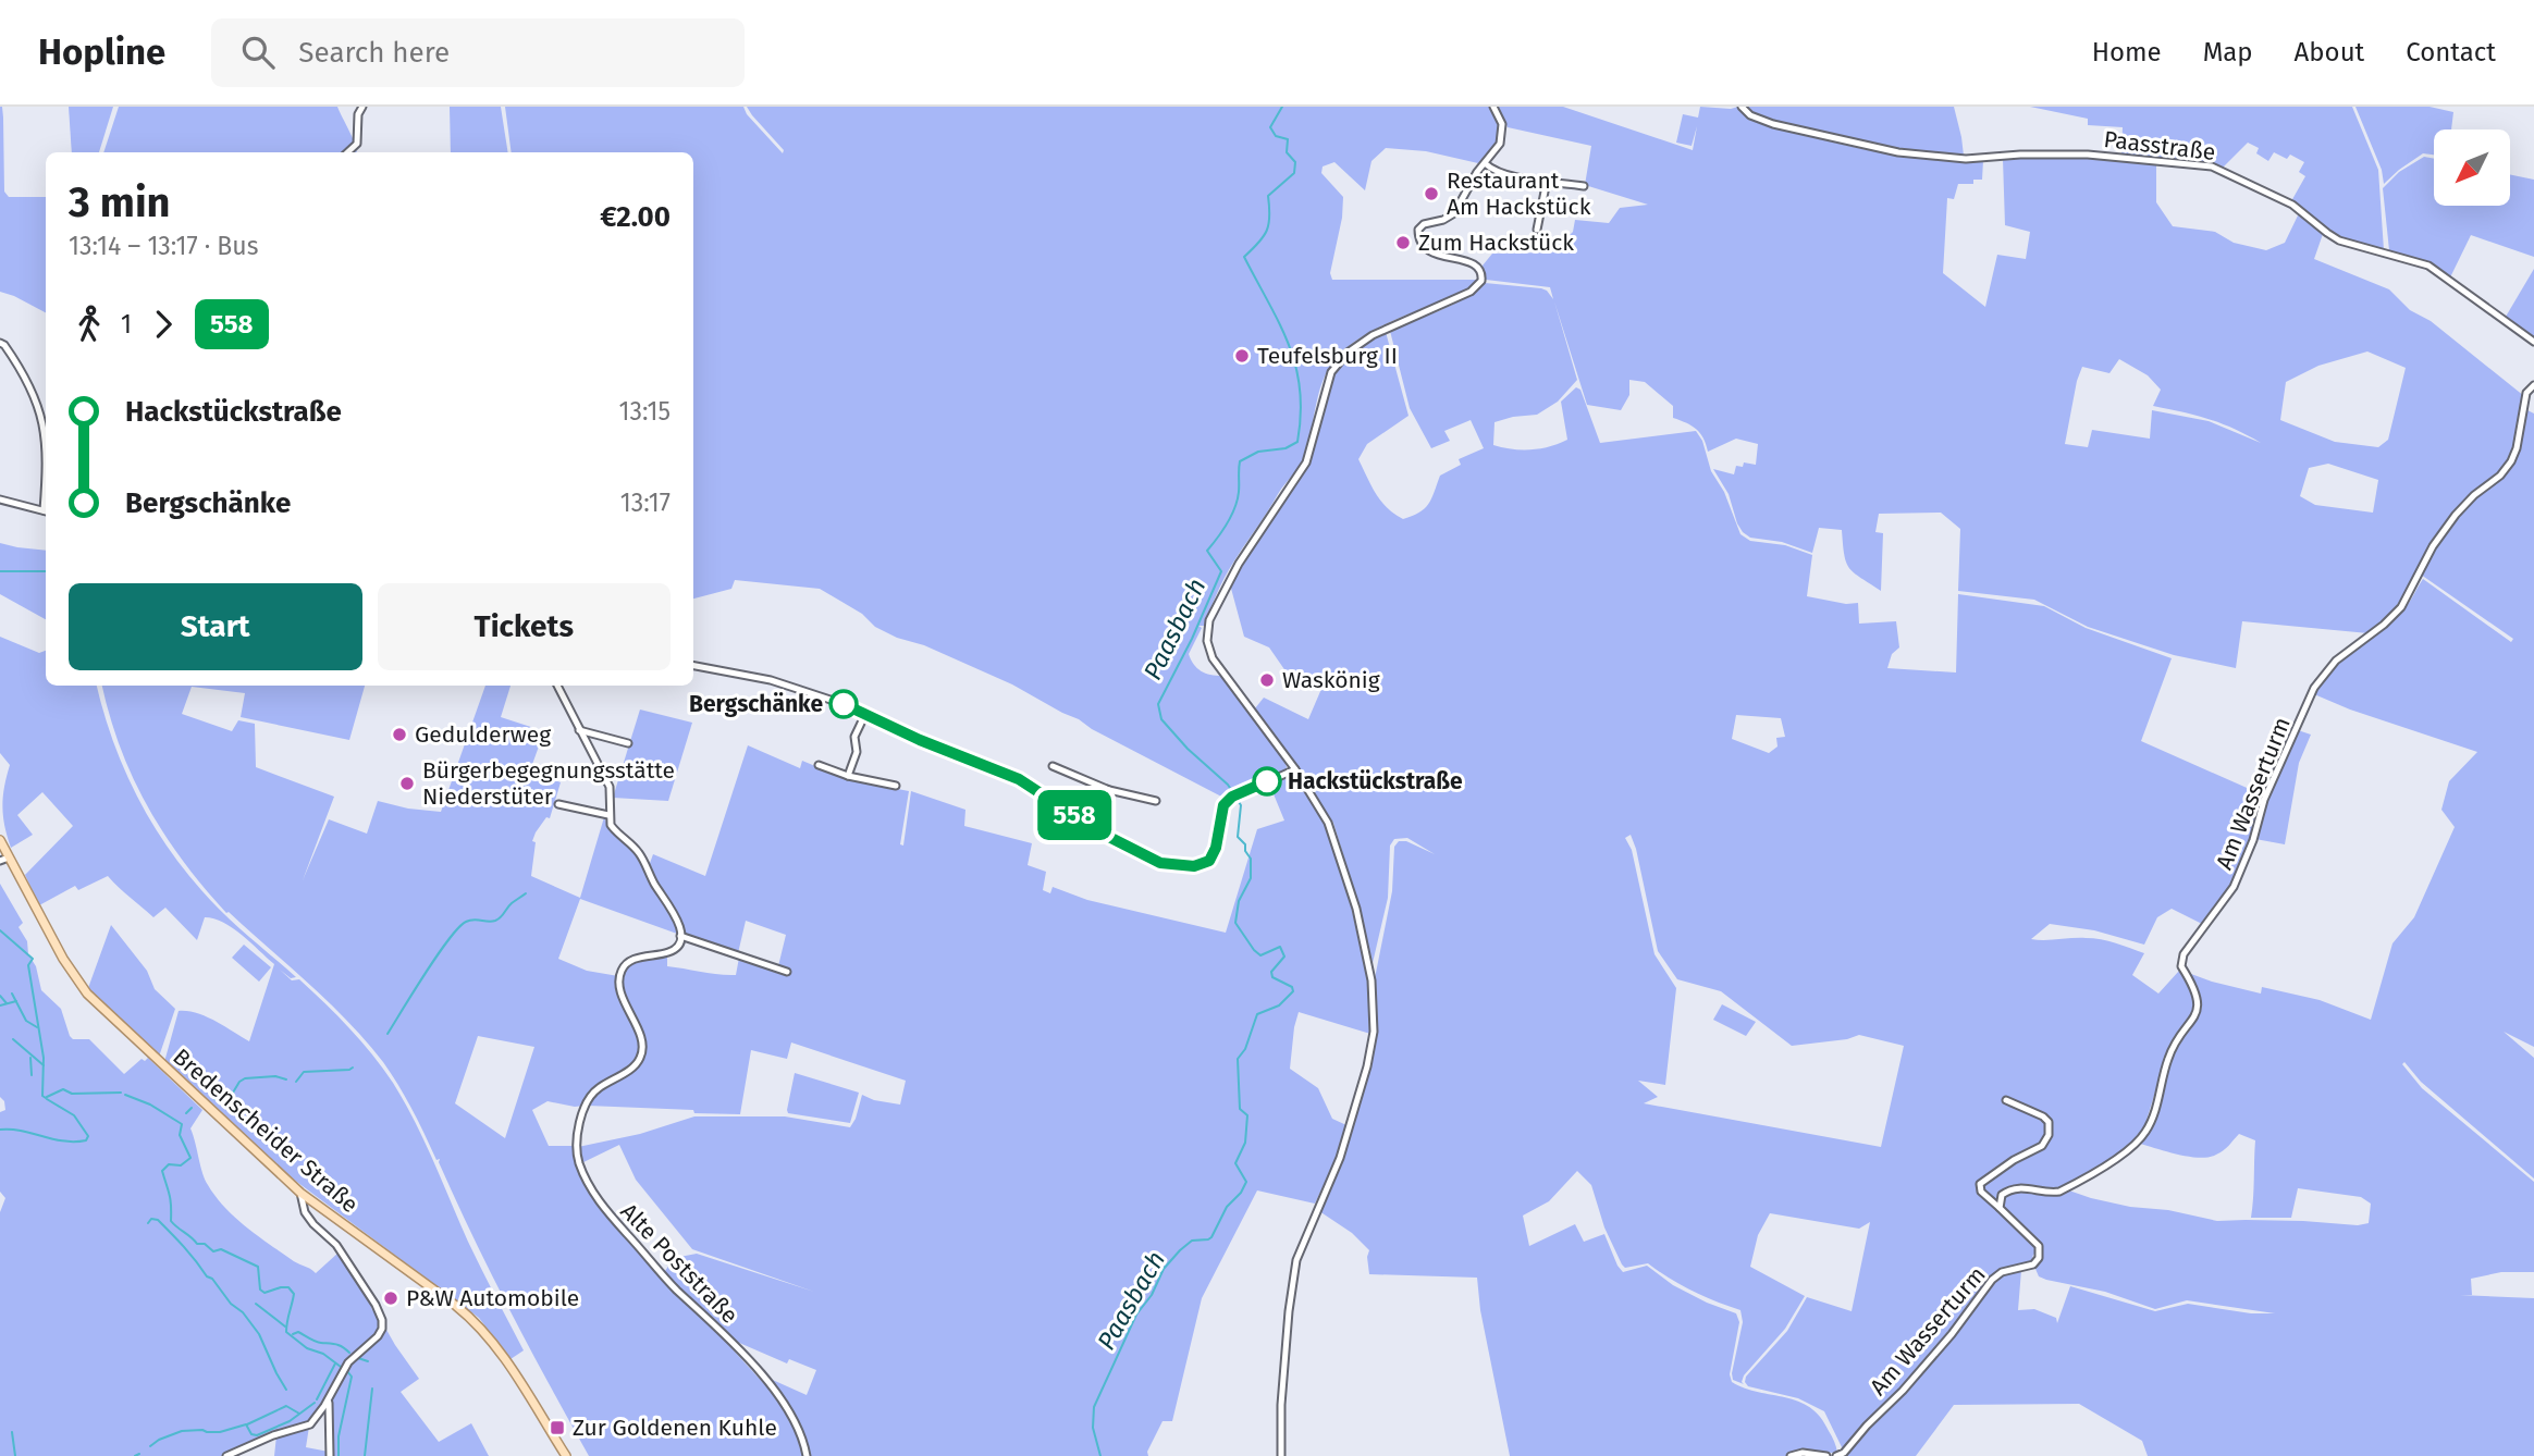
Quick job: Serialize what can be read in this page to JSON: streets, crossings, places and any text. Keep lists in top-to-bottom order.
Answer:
{
  "streets": {
    "main road": ["Bredenscheider Straße"],
    "street": ["Paasstraße", "Am Wasserturm", "Alte Poststraße"]
  },
  "water": ["Paasbach"],
  "places": {
    "other": [
      "Restaurant Am Hackstück",
      "Zum Hackstück",
      "Teufelsburg II",
      "Waskönig",
      "Bergschänke",
      "Gedulderweg",
      "Hackstückstraße",
      "Bürgerbegegnungsstätte Niederstüter",
      "P&W Automobile"
    ],
    "transit": ["Zur Goldenen Kuhle"]
  },
  "lines": ["bus line 558"],
  "north": "bottom left",
  "page": {
    "header": "Hopline",
    "search": "Search here",
    "nav": [
      "Home",
      "Map",
      "About",
      "Contact"
    ],
    "on_map": "558",
    "heading": ["3 min", "13:14 – 13:17 · Bus", "€2.00"],
    "legs": ["1", "558"],
    "list": [
      {
        "name": "Hackstückstraße",
        "value": "13:15"
      },
      {
        "name": "Bergschänke",
        "value": "13:17"
      }
    ],
    "buttons": ["Start", "Tickets"]
  }
}
